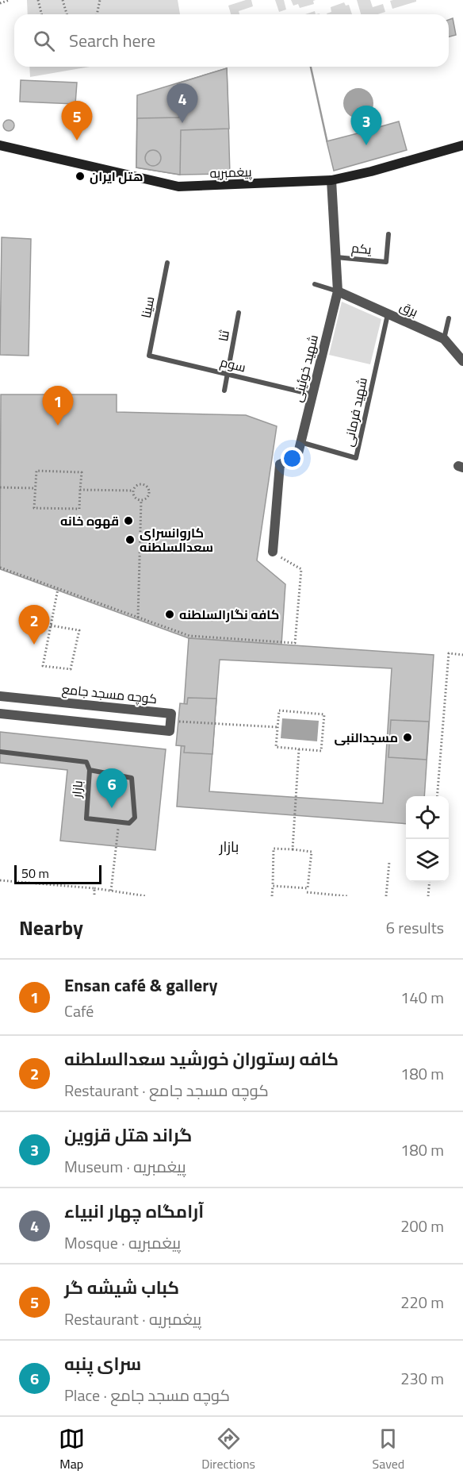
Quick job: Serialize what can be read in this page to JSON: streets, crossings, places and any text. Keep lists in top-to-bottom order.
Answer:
{
  "streets": {
    "main road": ["پیغمبریه"],
    "street": ["برق", "شهید خوئینی", "کوچه مسجد جامع"],
    "lane": [
      "یکم",
      "سینا",
      "ثنا",
      "سوم",
      "شهید فرمانی",
      "بازار"
    ]
  },
  "crossings": [
    ["پیغمبریه", "شهید خوئینی"],
    ["یکم", "شهید خوئینی"],
    ["سینا", "سوم"],
    ["برق", "شهید خوئینی"],
    ["برق", "شهید فرمانی"],
    ["ثنا", "سوم"],
    ["سوم", "شهید خوئینی"],
    ["شهید خوئینی", "شهید فرمانی"]
  ],
  "districts": ["بازار"],
  "places": [
    "هتل ایران",
    "قهوه خانه",
    "کاروانسرای سعدالسلطنه",
    "کافه نگارالسلطنه",
    "مسجدالنبی"
  ],
  "scale_bar": "50 m",
  "page": {
    "search": "Search here",
    "pins": [
      "4",
      "5",
      "3",
      "1",
      "2",
      "6"
    ],
    "scale": "50 m",
    "heading": ["Nearby", "6 results"],
    "list": [
      {
        "mark": "1",
        "name": "Ensan café & gallery",
        "note": "Café",
        "value": "140 m"
      },
      {
        "mark": "2",
        "name": "کافه رستوران خورشید سعدالسلطنه",
        "note": "Restaurant · کوچه مسجد جامع",
        "value": "180 m"
      },
      {
        "mark": "3",
        "name": "گراند هتل قزوین",
        "note": "Museum · پیغمبریه",
        "value": "180 m"
      },
      {
        "mark": "4",
        "name": "آرامگاه چهار انبیاء",
        "note": "Mosque · پیغمبریه",
        "value": "200 m"
      },
      {
        "mark": "5",
        "name": "کباب شیشه گر",
        "note": "Restaurant · پیغمبریه",
        "value": "220 m"
      },
      {
        "mark": "6",
        "name": "سرای پنبه",
        "note": "Place · کوچه مسجد جامع",
        "value": "230 m"
      }
    ],
    "nav": ["Map", "Directions", "Saved"]
  }
}
